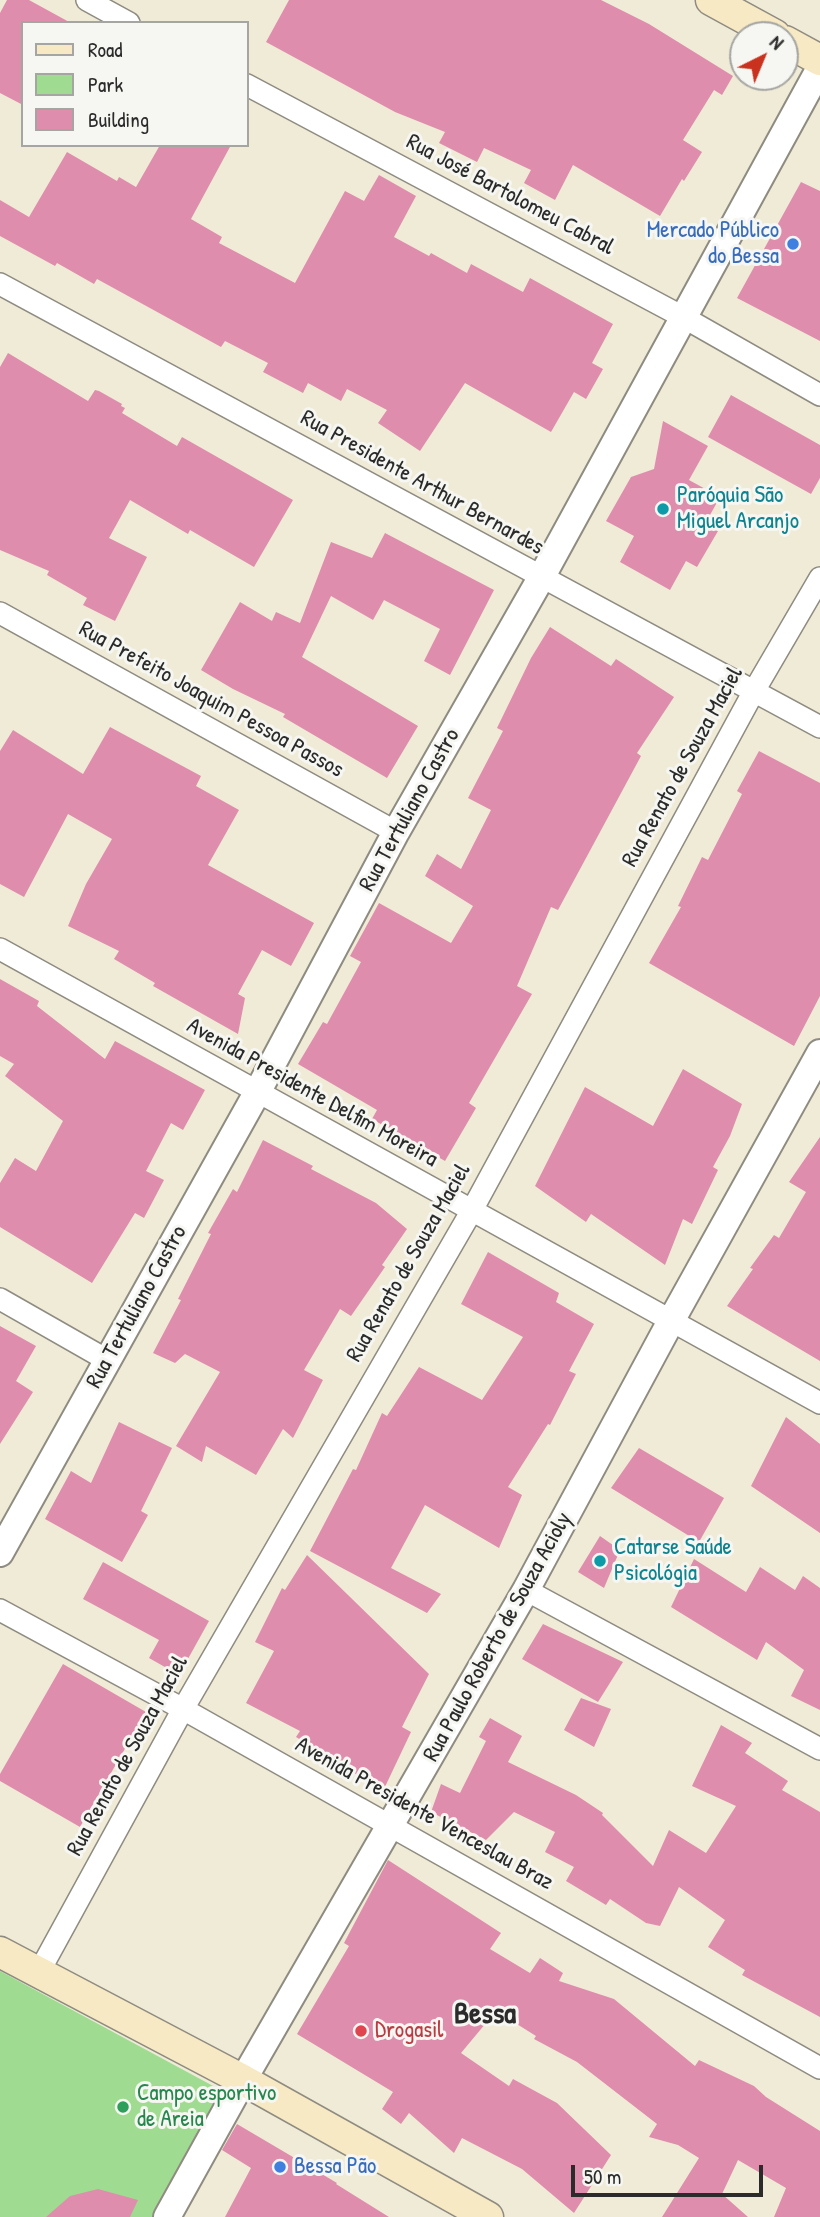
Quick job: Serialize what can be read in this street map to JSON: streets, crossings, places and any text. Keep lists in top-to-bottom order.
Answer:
{
  "streets": {
    "street": [
      "Rua José Bartolomeu Cabral",
      "Rua Presidente Arthur Bernardes",
      "Rua Prefeito Joaquim Pessoa Passos",
      "Rua Renato de Souza Maciel",
      "Rua Tertuliano Castro",
      "Avenida Presidente Delfim Moreira",
      "Rua Paulo Roberto de Souza Acioly",
      "Avenida Presidente Venceslau Braz"
    ]
  },
  "crossings": [
    ["Rua José Bartolomeu Cabral", "Rua Tertuliano Castro"],
    ["Rua Presidente Arthur Bernardes", "Rua Renato de Souza Maciel"],
    ["Rua Presidente Arthur Bernardes", "Rua Tertuliano Castro"],
    ["Rua Prefeito Joaquim Pessoa Passos", "Rua Tertuliano Castro"],
    ["Rua Renato de Souza Maciel", "Avenida Presidente Delfim Moreira"],
    ["Rua Renato de Souza Maciel", "Avenida Presidente Venceslau Braz"],
    ["Rua Tertuliano Castro", "Avenida Presidente Delfim Moreira"],
    ["Avenida Presidente Delfim Moreira", "Rua Paulo Roberto de Souza Acioly"],
    ["Rua Paulo Roberto de Souza Acioly", "Avenida Presidente Venceslau Braz"]
  ],
  "districts": ["Bessa"],
  "places": [
    "Mercado Público do Bessa",
    "Paróquia São Miguel Arcanjo",
    "Catarse Saúde Psicológia",
    "Drogasil",
    "Campo esportivo de Areia",
    "Bessa Pão"
  ],
  "legend": ["Road", "Park", "Building"],
  "scale_bar": "50 m",
  "north": "top right"
}
